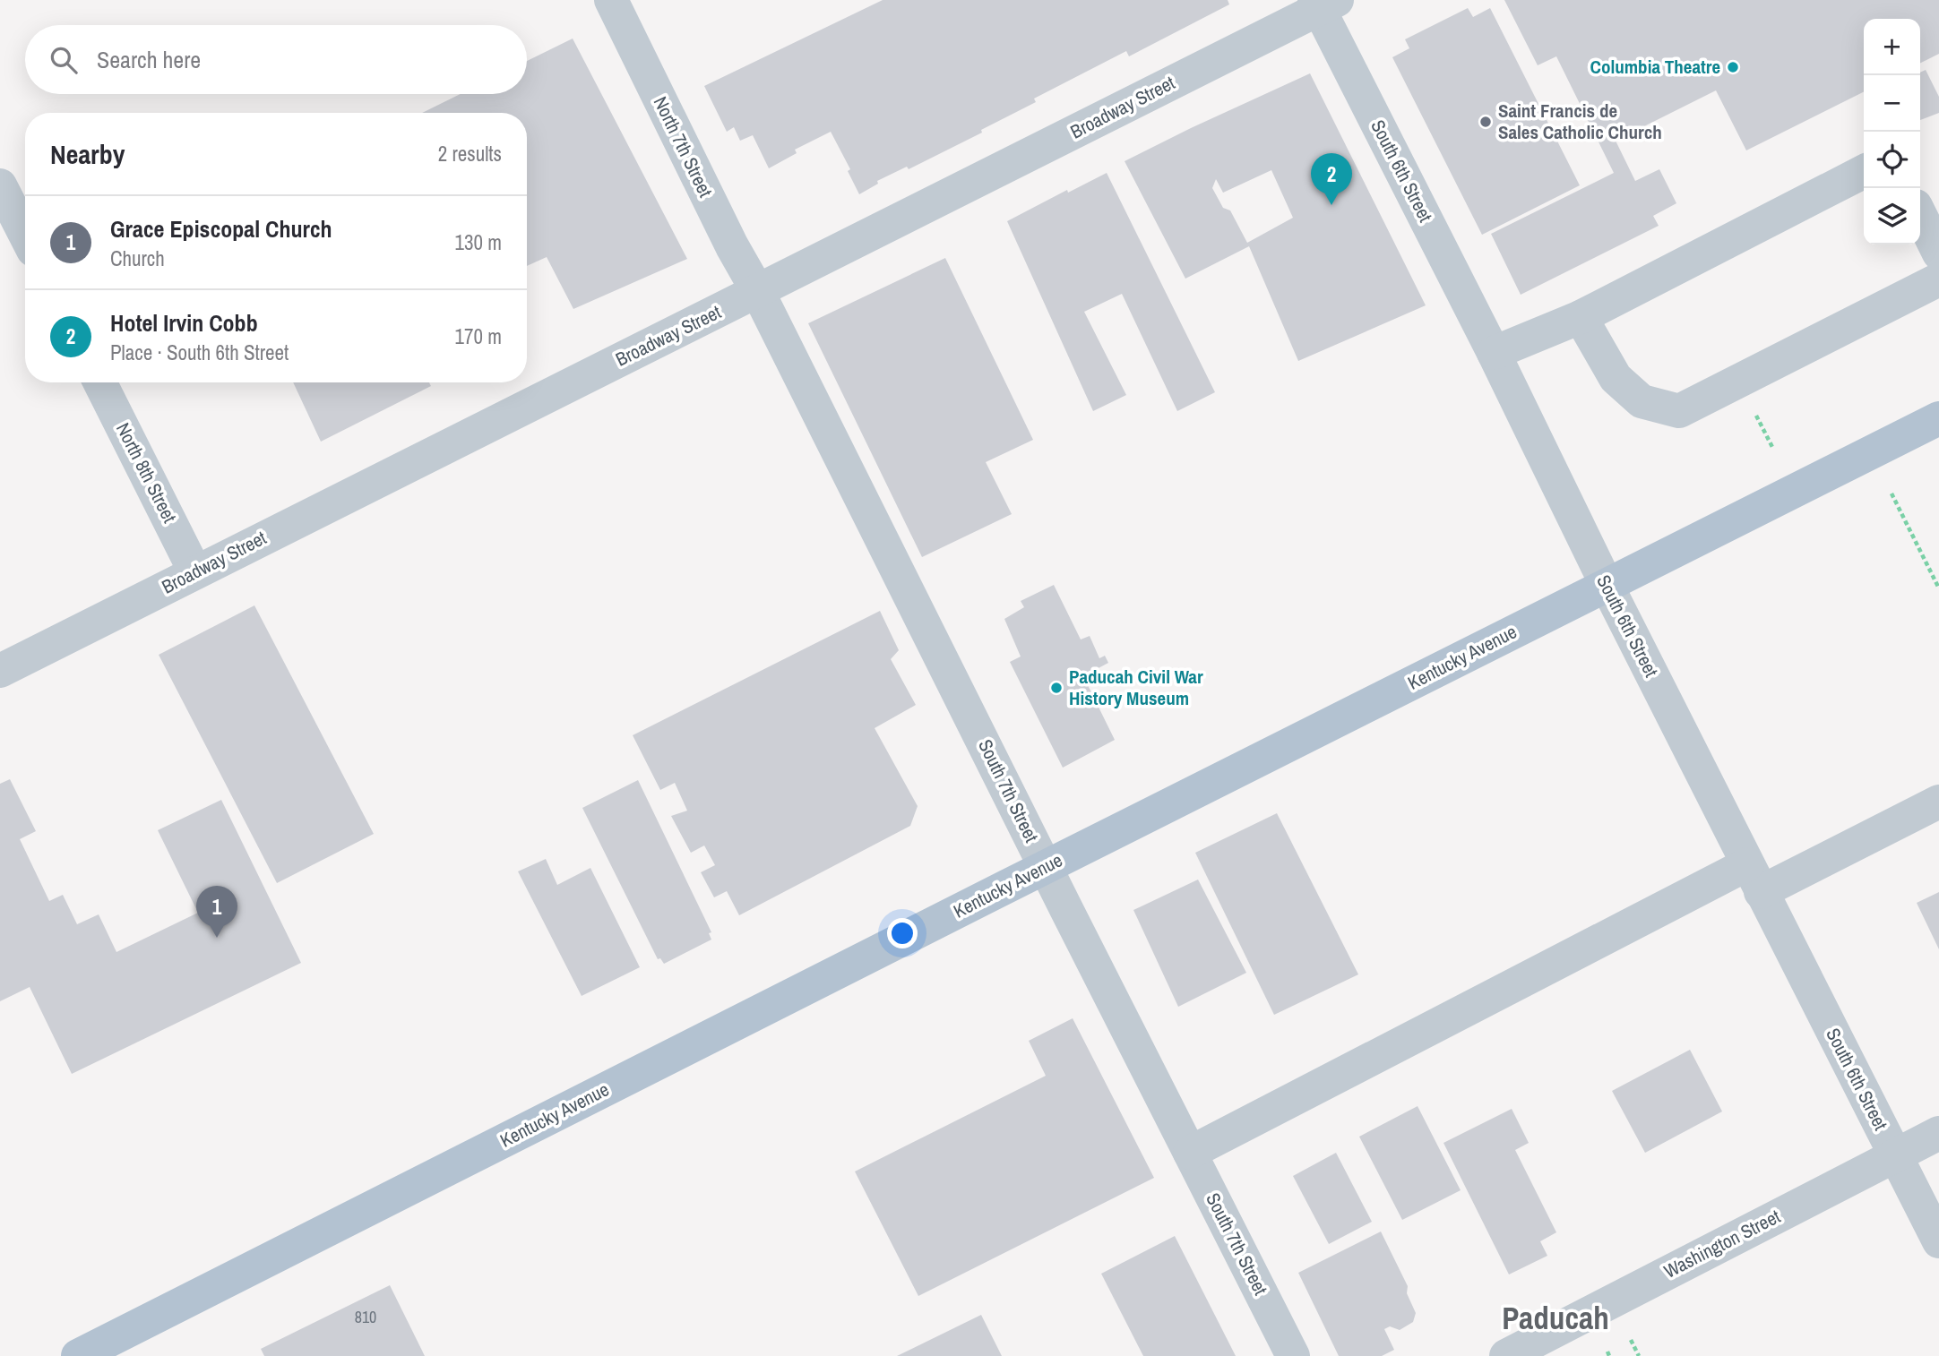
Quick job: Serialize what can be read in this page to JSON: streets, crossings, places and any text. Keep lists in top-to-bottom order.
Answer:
{
  "streets": {
    "main road": ["Kentucky Avenue"],
    "street": [
      "Broadway Street",
      "North 7th Street",
      "South 6th Street",
      "North 8th Street",
      "South 7th Street",
      "Washington Street"
    ]
  },
  "crossings": [
    ["Broadway Street", "North 7th Street"],
    ["Broadway Street", "South 6th Street"],
    ["Broadway Street", "North 8th Street"],
    ["Broadway Street", "South 7th Street"],
    ["North 7th Street", "South 7th Street"],
    ["South 6th Street", "Kentucky Avenue"],
    ["South 6th Street", "Washington Street"],
    ["Kentucky Avenue", "South 7th Street"]
  ],
  "districts": ["Paducah"],
  "places": ["Columbia Theatre", "Saint Francis de Sales Catholic Church", "Paducah Civil War History Museum"],
  "house_numbers": ["810"],
  "page": {
    "map_buttons": ["+", "−"],
    "search": "Search here",
    "heading": ["Nearby", "2 results"],
    "pins": ["2", "1"],
    "list": [
      {
        "mark": "1",
        "name": "Grace Episcopal Church",
        "note": "Church",
        "value": "130 m"
      },
      {
        "mark": "2",
        "name": "Hotel Irvin Cobb",
        "note": "Place · South 6th Street",
        "value": "170 m"
      }
    ]
  }
}
